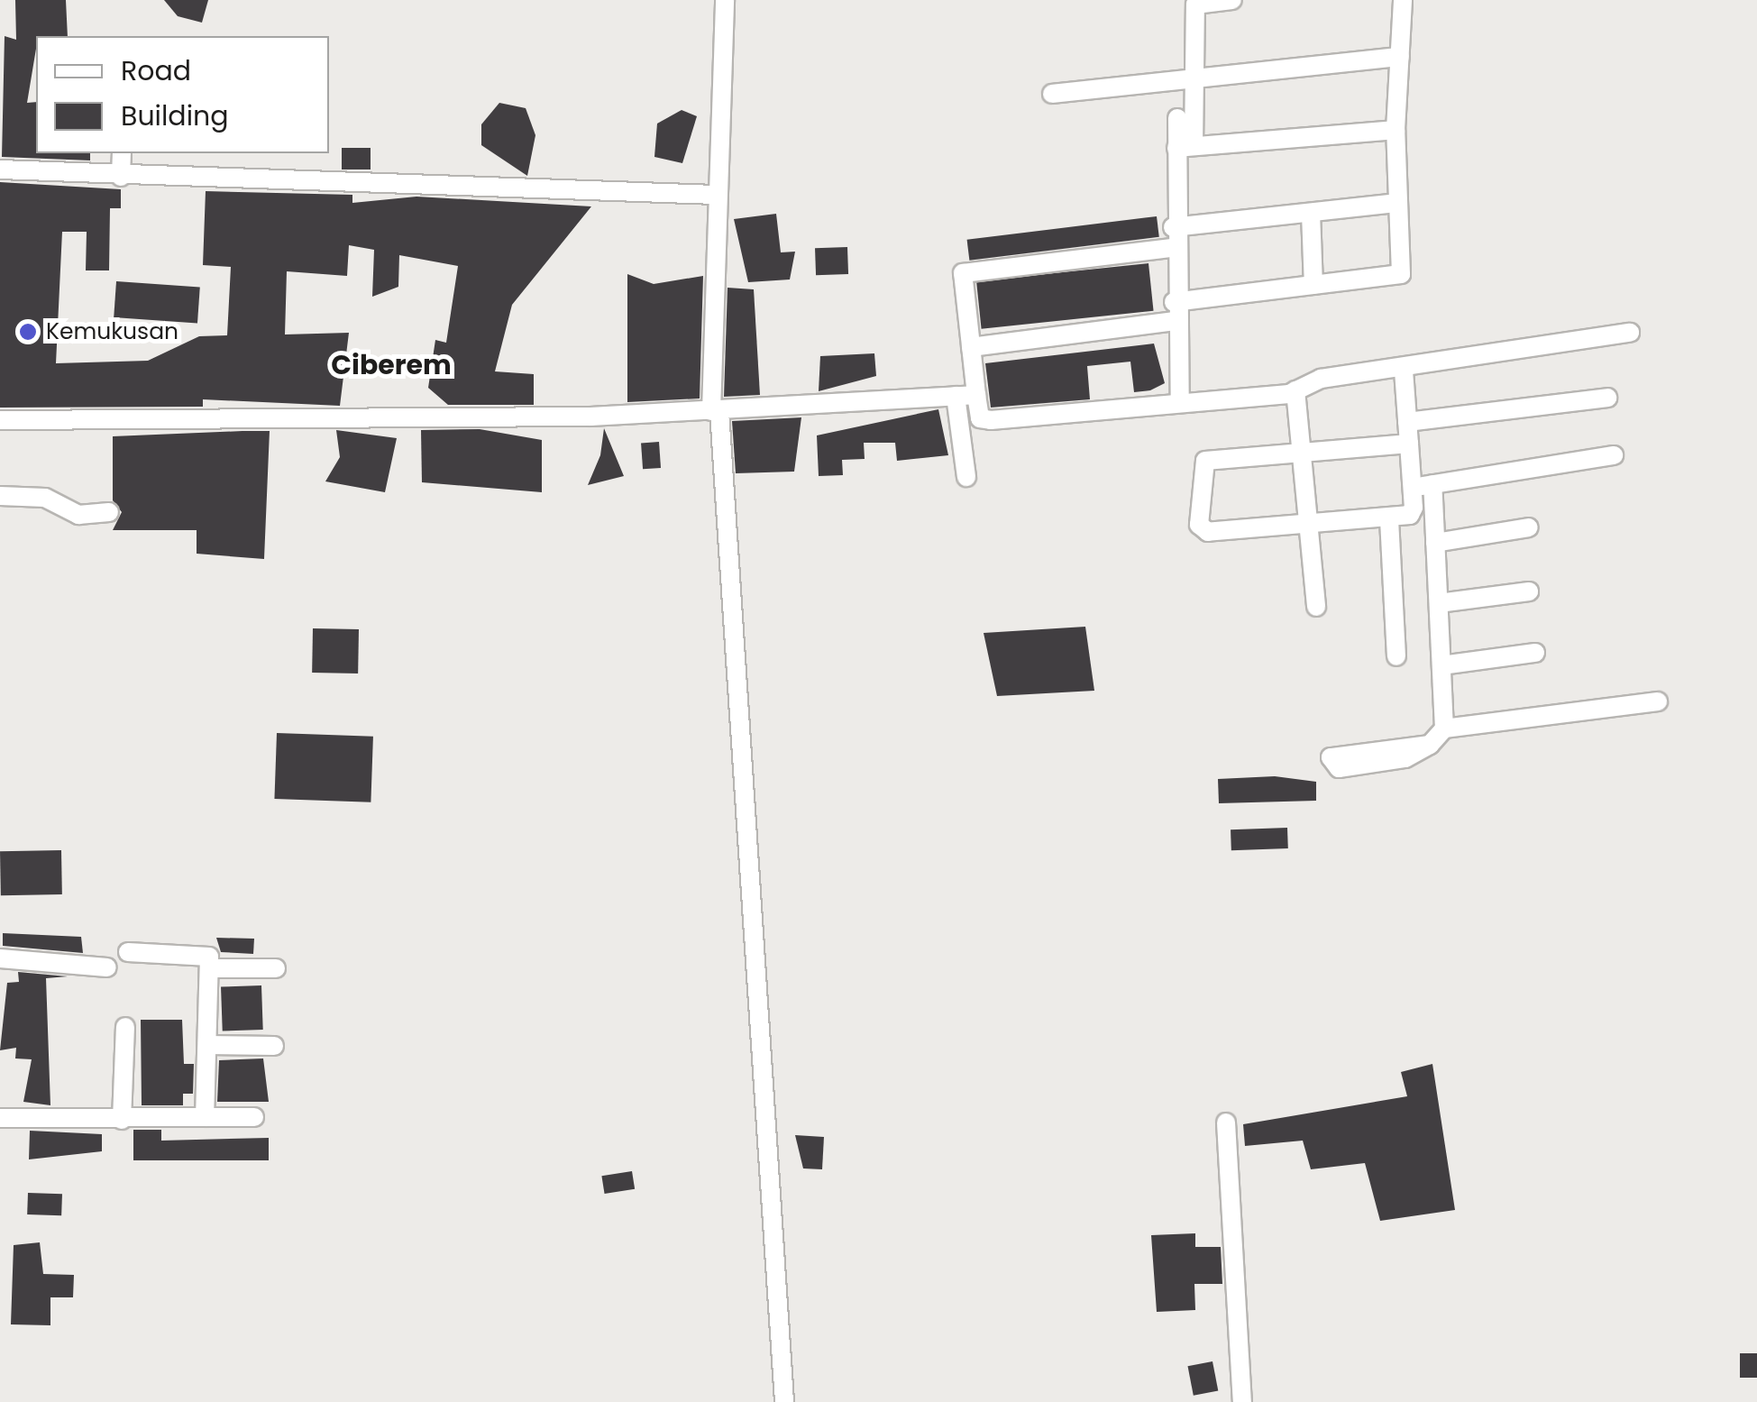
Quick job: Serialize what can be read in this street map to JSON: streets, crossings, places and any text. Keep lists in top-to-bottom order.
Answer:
{
  "districts": ["Ciberem"],
  "places": ["Kemukusan"],
  "legend": ["Road", "Building"]
}
